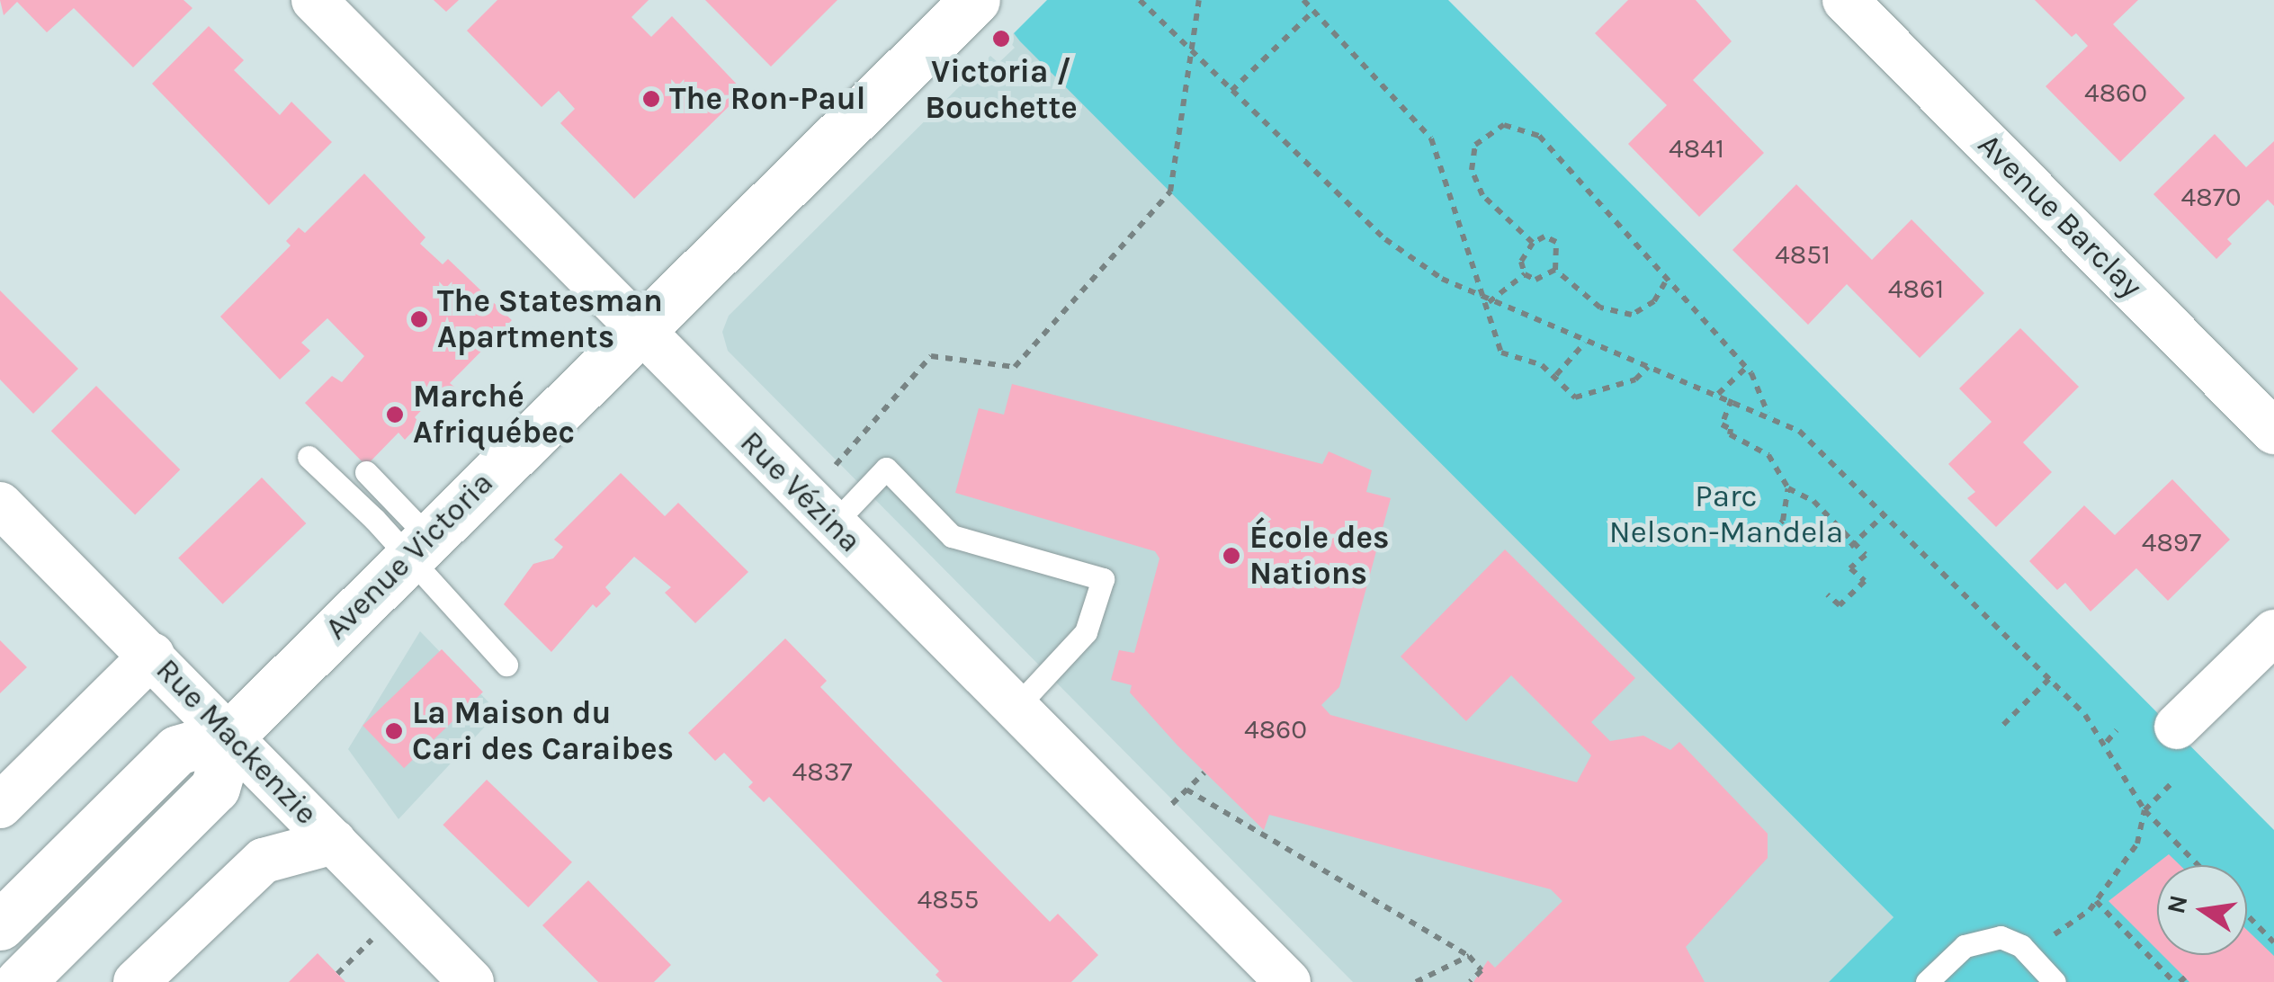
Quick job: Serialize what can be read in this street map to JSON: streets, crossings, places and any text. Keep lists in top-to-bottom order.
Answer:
{
  "streets": {
    "street": [
      "Avenue Barclay",
      "Rue Vézina",
      "Avenue Victoria",
      "Rue Mackenzie"
    ]
  },
  "crossings": [
    ["Rue Vézina", "Avenue Victoria"],
    ["Avenue Victoria", "Rue Mackenzie"]
  ],
  "parks": ["Parc Nelson-Mandela"],
  "places": [
    "Victoria / Bouchette",
    "The Ron-Paul",
    "The Statesman Apartments",
    "Marché Afriquébec",
    "École des Nations",
    "La Maison du Cari des Caraibes"
  ],
  "house_numbers": [
    "4860",
    "4841",
    "4870",
    "4851",
    "4861",
    "4897",
    "4860",
    "4837",
    "4855"
  ],
  "north": "left"
}
